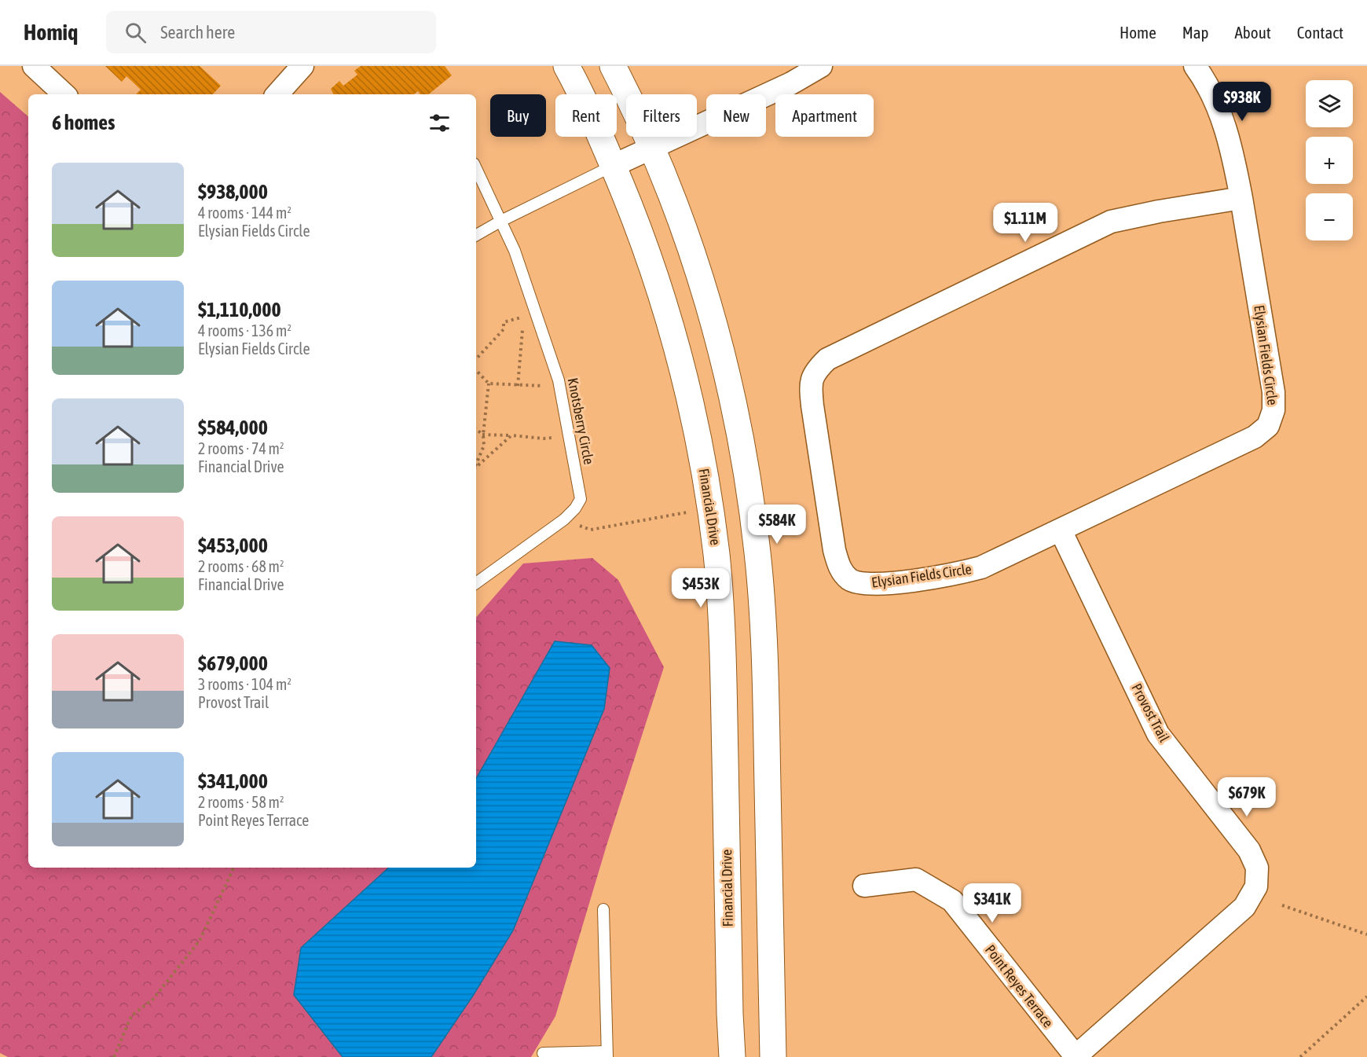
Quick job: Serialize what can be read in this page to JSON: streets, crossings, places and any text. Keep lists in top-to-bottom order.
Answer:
{
  "streets": {
    "street": [
      "Elysian Fields Circle",
      "Financial Drive",
      "Provost Trail",
      "Point Reyes Terrace"
    ],
    "lane": ["Knotsberry Circle"]
  },
  "crossings": [
    ["Elysian Fields Circle", "Provost Trail"],
    ["Provost Trail", "Point Reyes Terrace"]
  ],
  "page": {
    "header": "Homiq",
    "search": "Search here",
    "nav": [
      "Home",
      "Map",
      "About",
      "Contact"
    ],
    "map_buttons": ["+", "−"],
    "price": [
      "$938K",
      "$1.11M",
      "$584K",
      "$453K",
      "$679K",
      "$341K"
    ],
    "chip": [
      "Buy",
      "Rent",
      "Filters",
      "New",
      "Apartment"
    ],
    "heading": "6 homes",
    "list": [
      {
        "name": "$938,000",
        "note": "4 rooms · 144 m² · Elysian Fields Circle"
      },
      {
        "name": "$1,110,000",
        "note": "4 rooms · 136 m² · Elysian Fields Circle"
      },
      {
        "name": "$584,000",
        "note": "2 rooms · 74 m² · Financial Drive"
      },
      {
        "name": "$453,000",
        "note": "2 rooms · 68 m² · Financial Drive"
      },
      {
        "name": "$679,000",
        "note": "3 rooms · 104 m² · Provost Trail"
      },
      {
        "name": "$341,000",
        "note": "2 rooms · 58 m² · Point Reyes Terrace"
      }
    ]
  }
}
